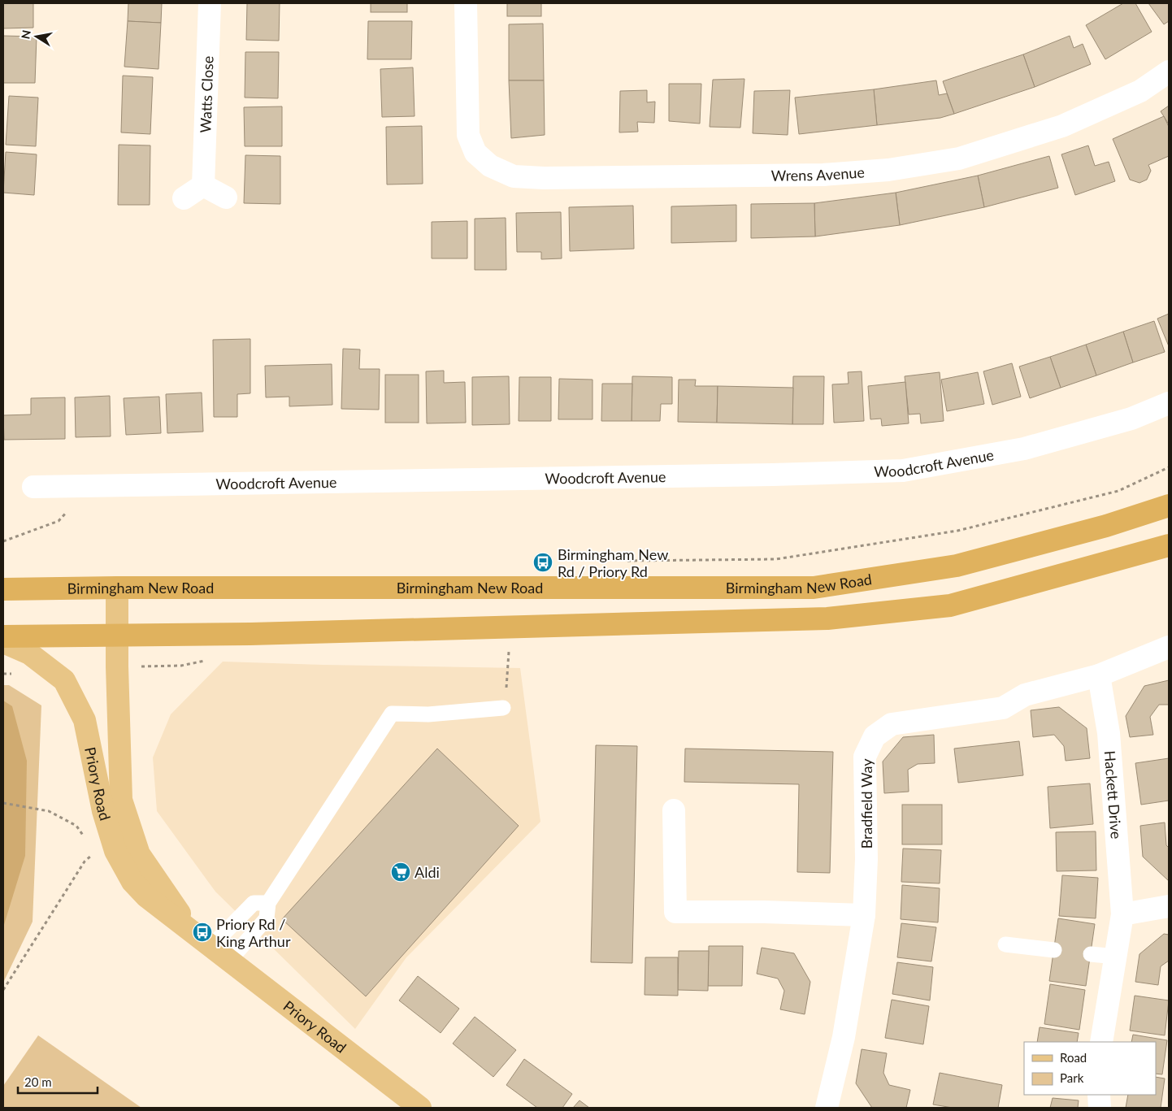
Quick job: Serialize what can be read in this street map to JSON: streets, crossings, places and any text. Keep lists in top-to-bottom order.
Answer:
{
  "streets": {
    "highway": ["Birmingham New Road"],
    "main road": ["Priory Road"],
    "street": [
      "Watts Close",
      "Wrens Avenue",
      "Woodcroft Avenue",
      "Hackett Drive",
      "Bradfield Way"
    ]
  },
  "crossings": [
    ["Birmingham New Road", "Priory Road"],
    ["Hackett Drive", "Bradfield Way"]
  ],
  "places": {
    "bus stop": ["Birmingham New Rd / Priory Rd", "Priory Rd / King Arthur"],
    "supermarket": ["Aldi"]
  },
  "legend": ["Road", "Park"],
  "scale_bar": "20 m",
  "north": "left"
}
